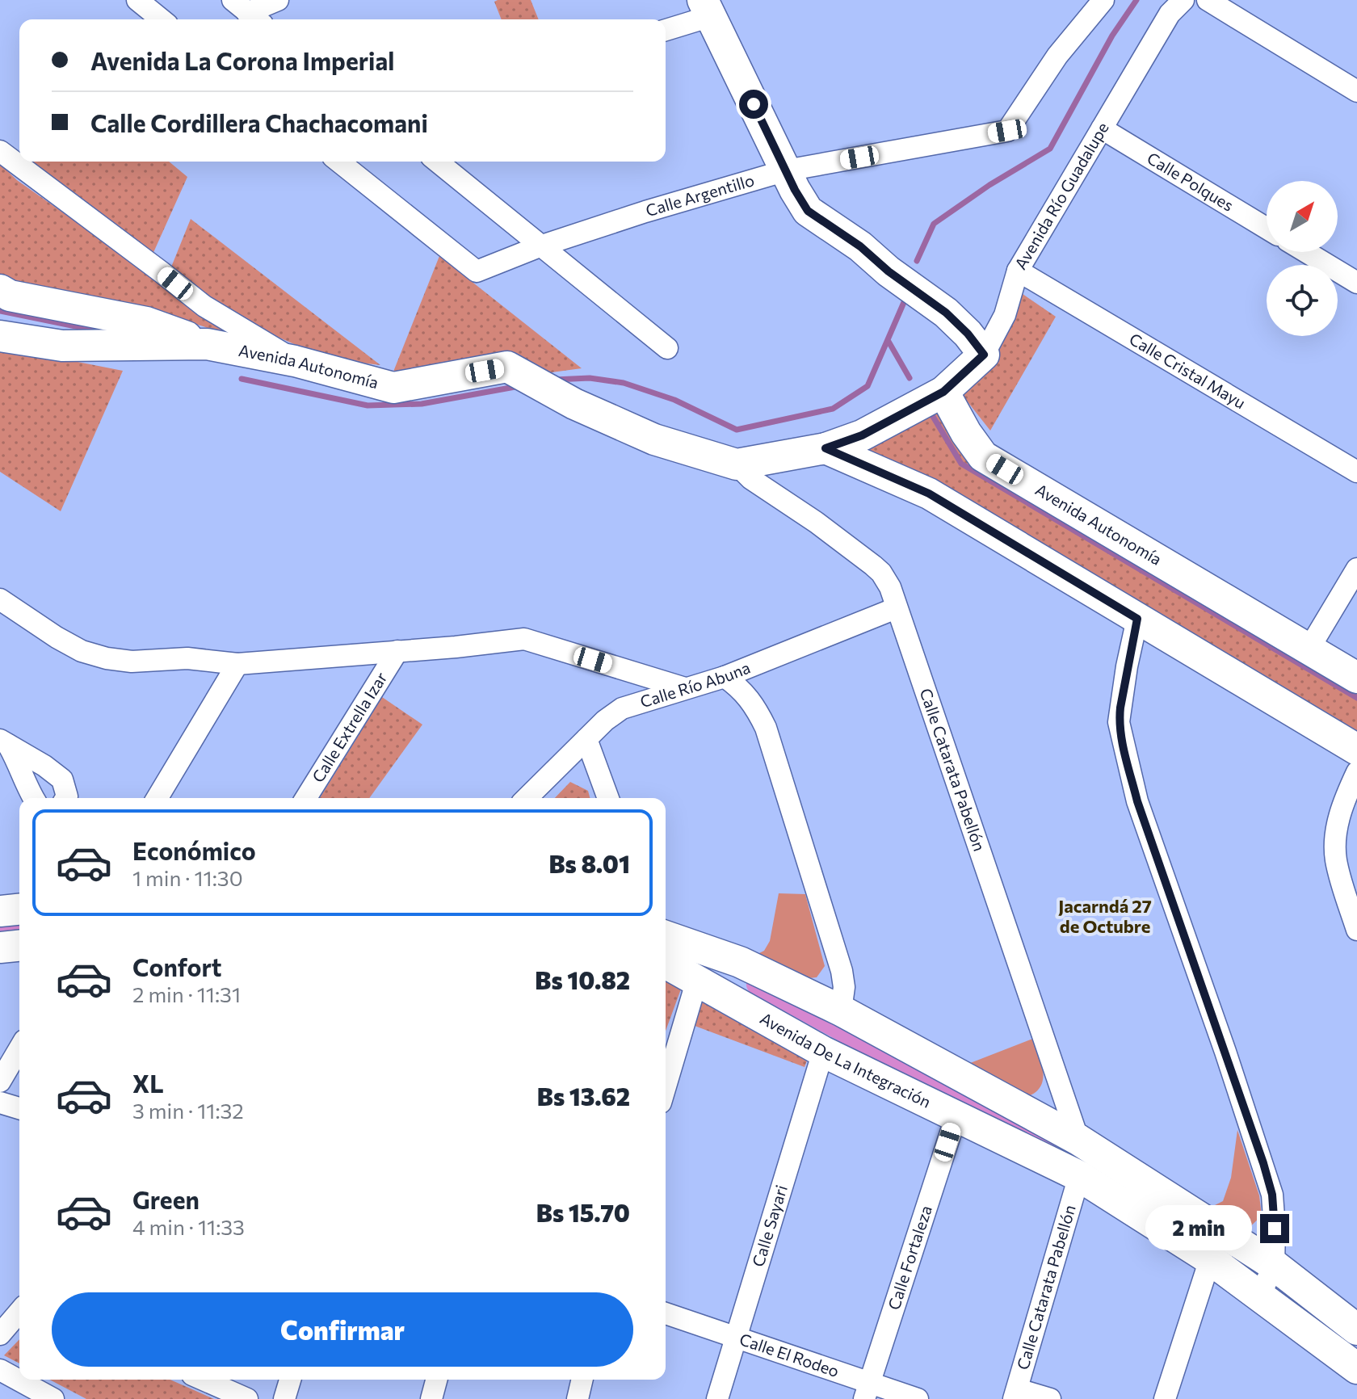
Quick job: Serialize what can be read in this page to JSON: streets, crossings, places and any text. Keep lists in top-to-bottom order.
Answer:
{
  "streets": {
    "street": [
      "Calle Polques",
      "Calle Argentillo",
      "Avenida Río Guadalupe",
      "Avenida Autonomía",
      "Calle Cristal Mayu",
      "Calle Río Abuna",
      "Calle Extrella Izar",
      "Calle Catarata Pabellón",
      "Avenida De La Integración",
      "Calle Sayari",
      "Calle Fortaleza",
      "Calle El Rodeo"
    ]
  },
  "crossings": [
    ["Calle Polques", "Avenida Río Guadalupe"],
    ["Avenida Río Guadalupe", "Avenida Autonomía"],
    ["Avenida Río Guadalupe", "Calle Cristal Mayu"],
    ["Avenida Autonomía", "Calle Catarata Pabellón"],
    ["Calle Río Abuna", "Calle Catarata Pabellón"],
    ["Calle Catarata Pabellón", "Avenida De La Integración"],
    ["Avenida De La Integración", "Calle Sayari"],
    ["Avenida De La Integración", "Calle Fortaleza"],
    ["Calle Sayari", "Calle El Rodeo"],
    ["Calle Fortaleza", "Calle El Rodeo"]
  ],
  "districts": ["Jacarndá 27 de Octubre"],
  "north": "top right",
  "page": {
    "banner": ["Avenida La Corona Imperial", "Calle Cordillera Chachacomani"],
    "list": [
      {
        "name": "Económico",
        "note": "1 min · 11:30",
        "value": "Bs 8.01"
      },
      {
        "name": "Confort",
        "note": "2 min · 11:31",
        "value": "Bs 10.82"
      },
      {
        "name": "XL",
        "note": "3 min · 11:32",
        "value": "Bs 13.62"
      },
      {
        "name": "Green",
        "note": "4 min · 11:33",
        "value": "Bs 15.70"
      }
    ],
    "bubble": "2 min",
    "buttons": "Confirmar"
  }
}
